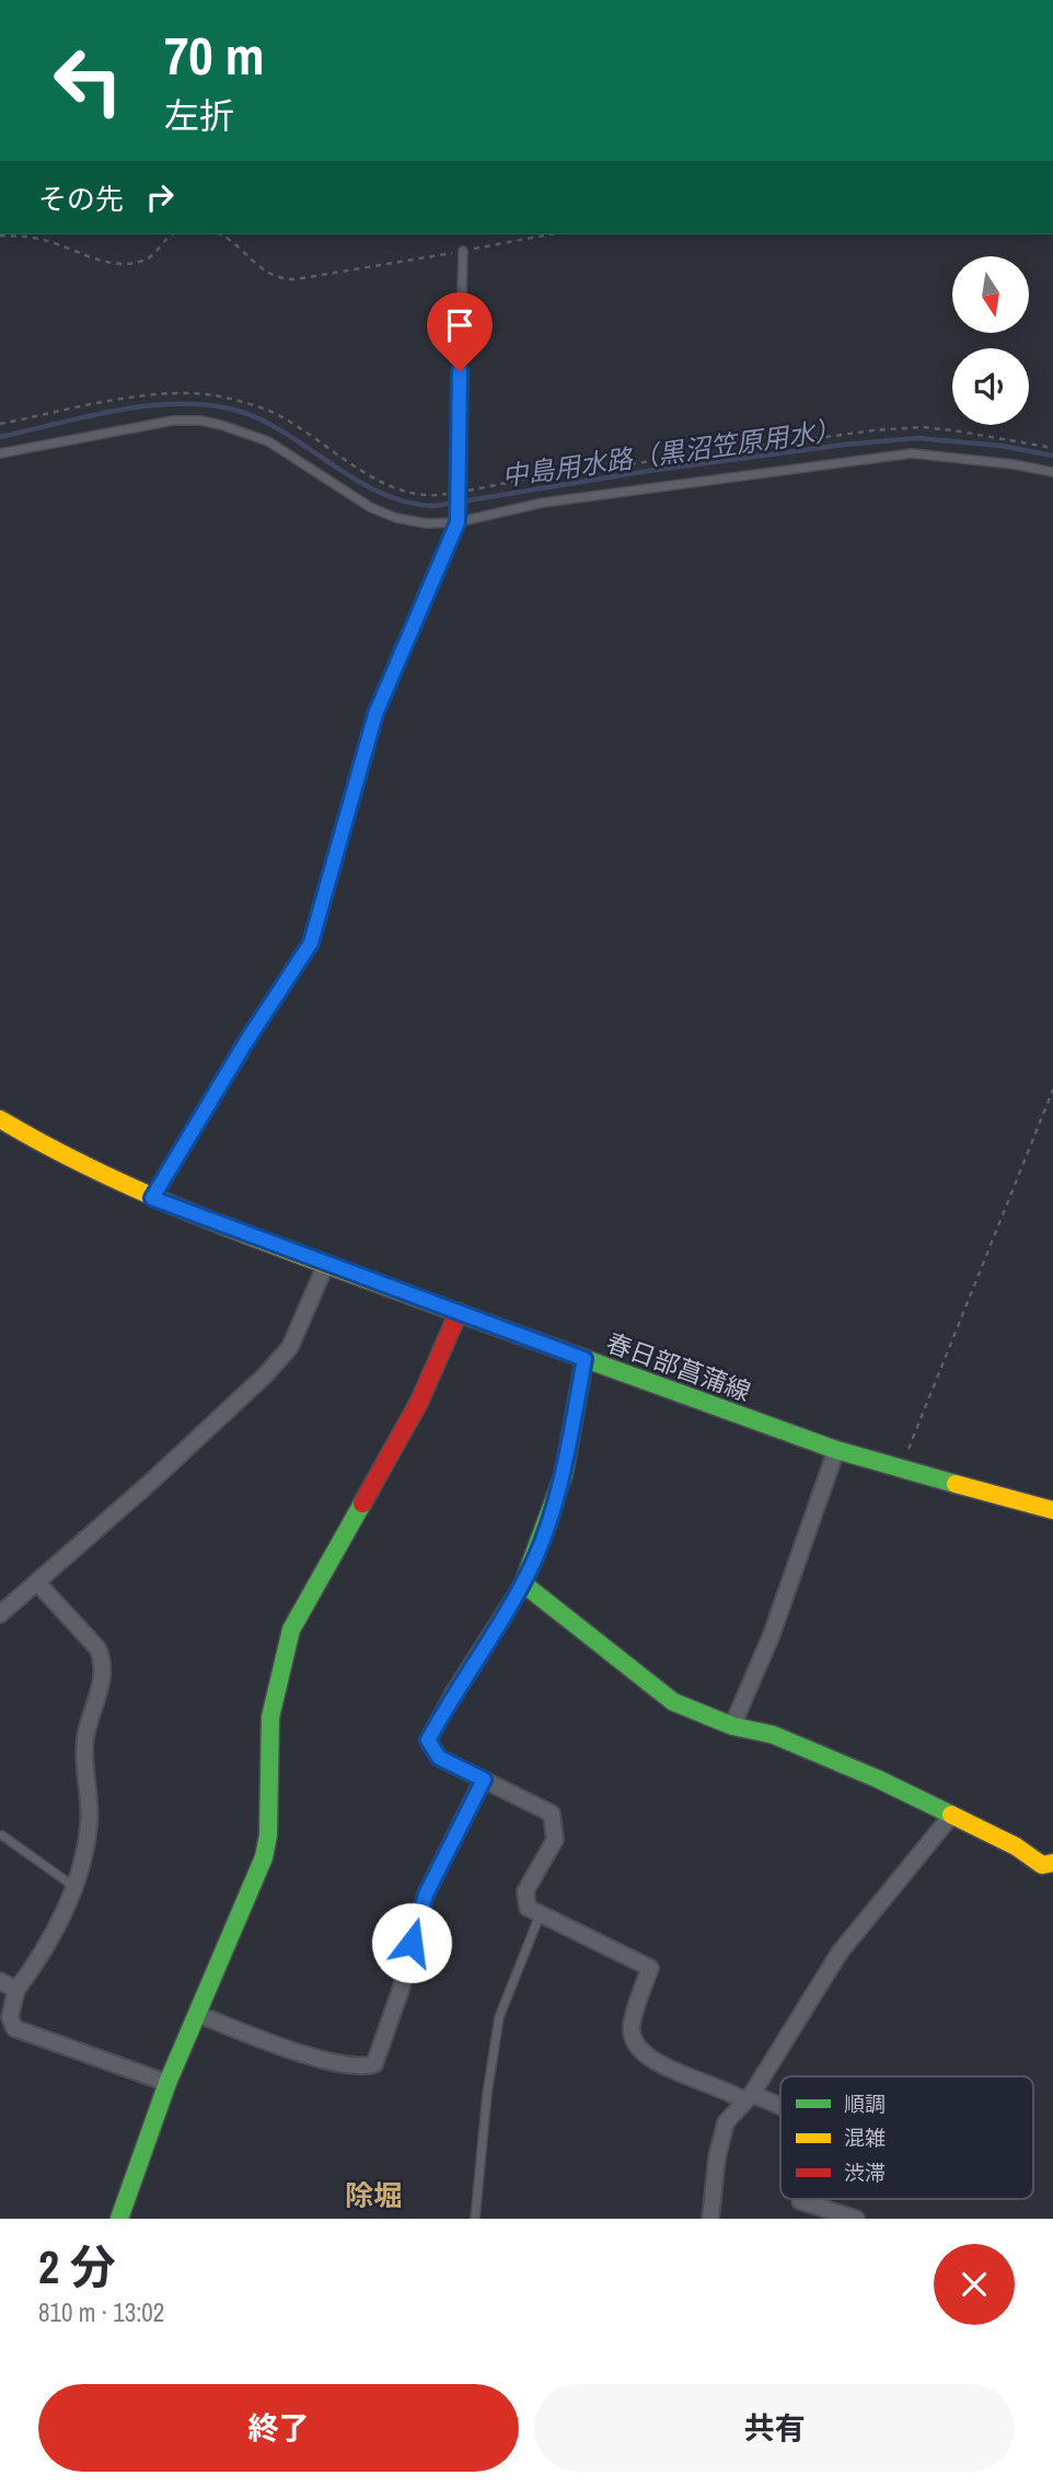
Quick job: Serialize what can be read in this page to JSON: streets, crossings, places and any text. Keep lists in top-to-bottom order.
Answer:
{
  "streets": {
    "street": ["春日部菖蒲線"]
  },
  "districts": ["除堀"],
  "water": ["中島用水路（黒沼笠原用水）"],
  "legend": ["順調", "混雑", "渋滞"],
  "north": "bottom",
  "page": {
    "turn": ["70 m", "左折"],
    "then": "その先",
    "heading": ["2 分", "810 m · 13:02"],
    "buttons": ["終了", "共有"]
  }
}
